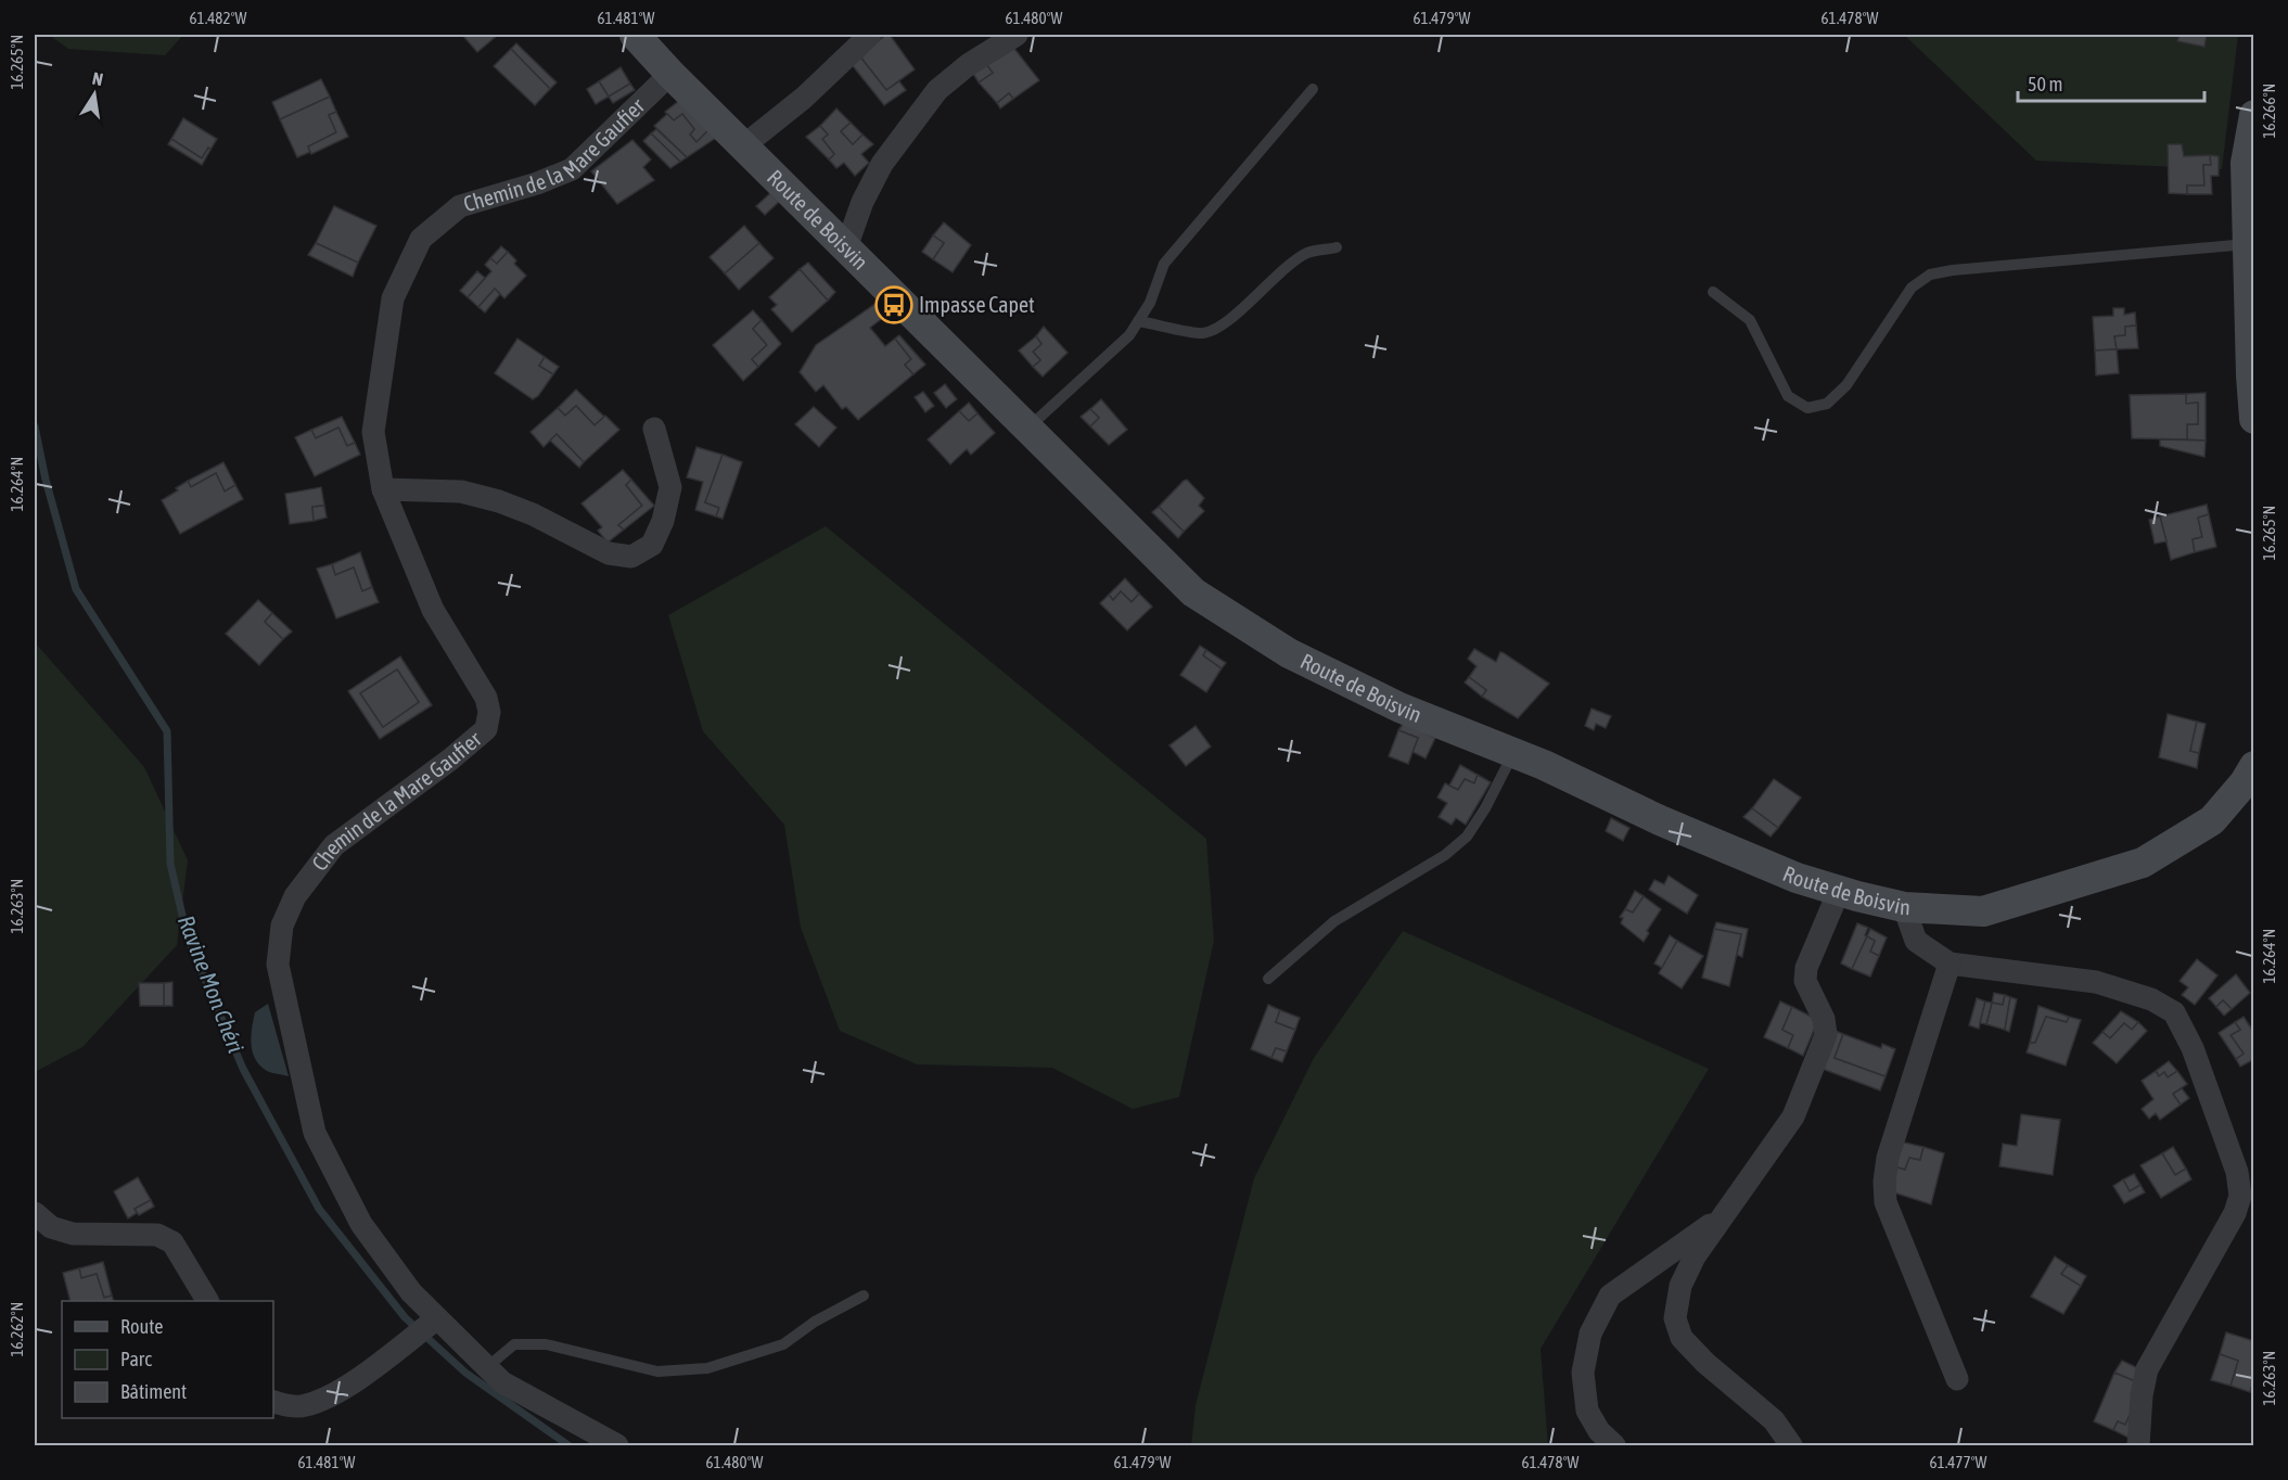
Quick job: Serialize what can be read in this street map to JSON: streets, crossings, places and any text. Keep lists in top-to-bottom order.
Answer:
{
  "streets": {
    "main road": ["Route de Boisvin"],
    "street": ["Chemin de la Mare Gaufier"]
  },
  "crossings": [
    ["Chemin de la Mare Gaufier", "Route de Boisvin"]
  ],
  "water": ["Ravine Mon Chéri"],
  "places": {
    "bus stop": ["Impasse Capet"]
  },
  "legend": ["Route", "Parc", "Bâtiment"],
  "scale_bar": "50 m",
  "north": "top",
  "coordinates": [
    "61.482°W",
    "61.481°W",
    "61.480°W",
    "61.479°W",
    "61.478°W",
    "16.265°N",
    "16.266°N",
    "16.264°N",
    "16.263°N",
    "16.262°N",
    "61.477°W"
  ]
}
